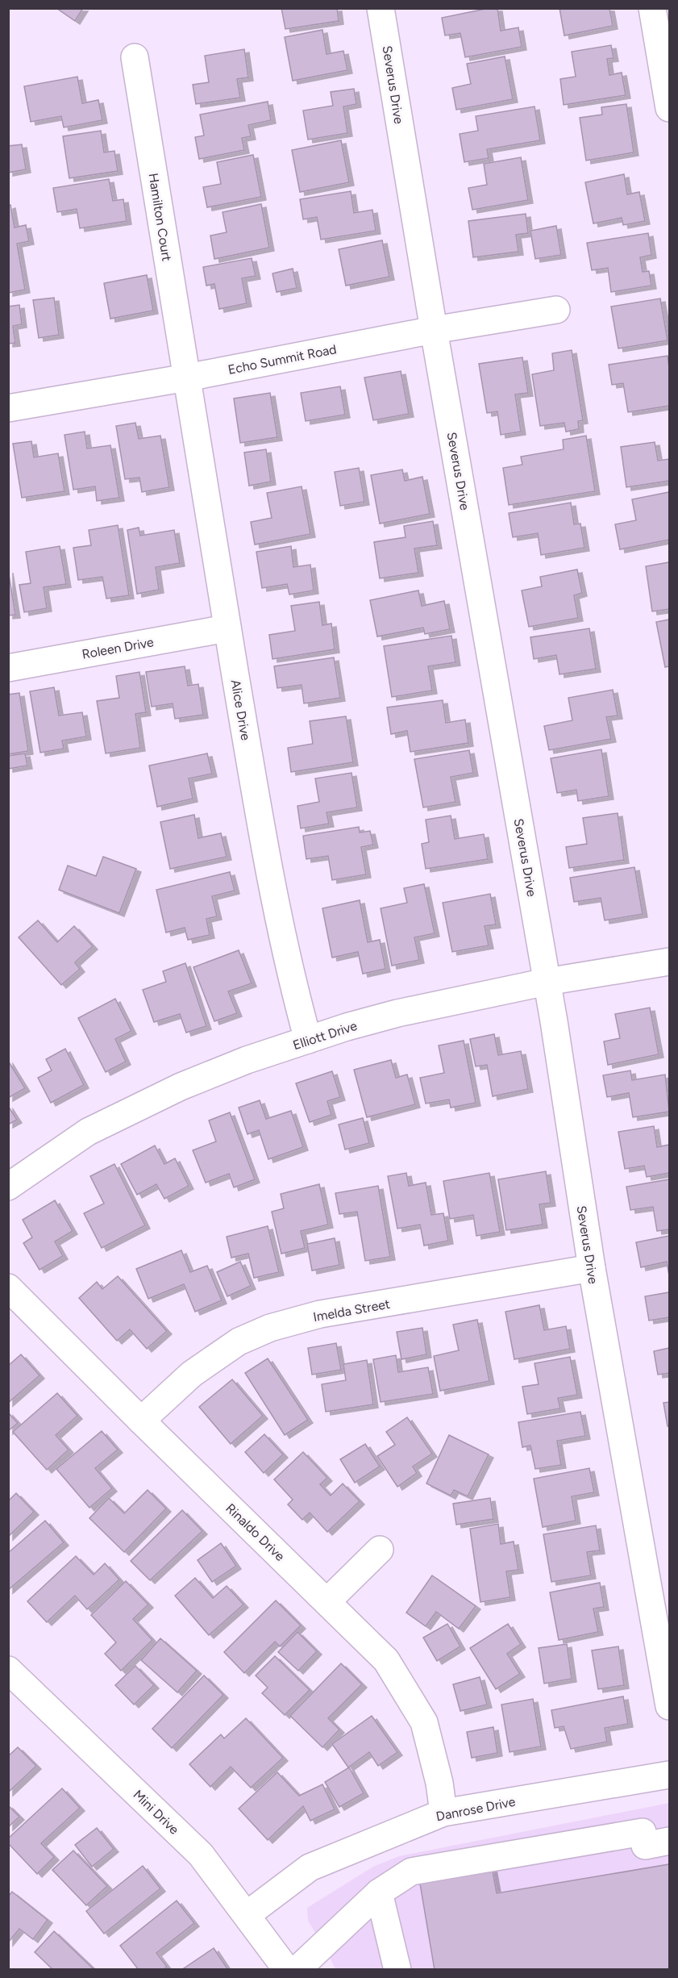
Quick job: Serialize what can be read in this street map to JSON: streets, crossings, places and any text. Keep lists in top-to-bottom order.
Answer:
{
  "streets": {
    "street": [
      "Severus Drive",
      "Hamilton Court",
      "Echo Summit Road",
      "Roleen Drive",
      "Alice Drive",
      "Elliott Drive",
      "Imelda Street",
      "Rinaldo Drive",
      "Danrose Drive",
      "Mini Drive"
    ]
  },
  "crossings": [
    ["Severus Drive", "Echo Summit Road"],
    ["Severus Drive", "Elliott Drive"],
    ["Severus Drive", "Imelda Street"],
    ["Hamilton Court", "Echo Summit Road"],
    ["Hamilton Court", "Alice Drive"],
    ["Echo Summit Road", "Alice Drive"],
    ["Roleen Drive", "Alice Drive"],
    ["Alice Drive", "Elliott Drive"],
    ["Imelda Street", "Rinaldo Drive"],
    ["Rinaldo Drive", "Danrose Drive"],
    ["Danrose Drive", "Mini Drive"]
  ]
}
